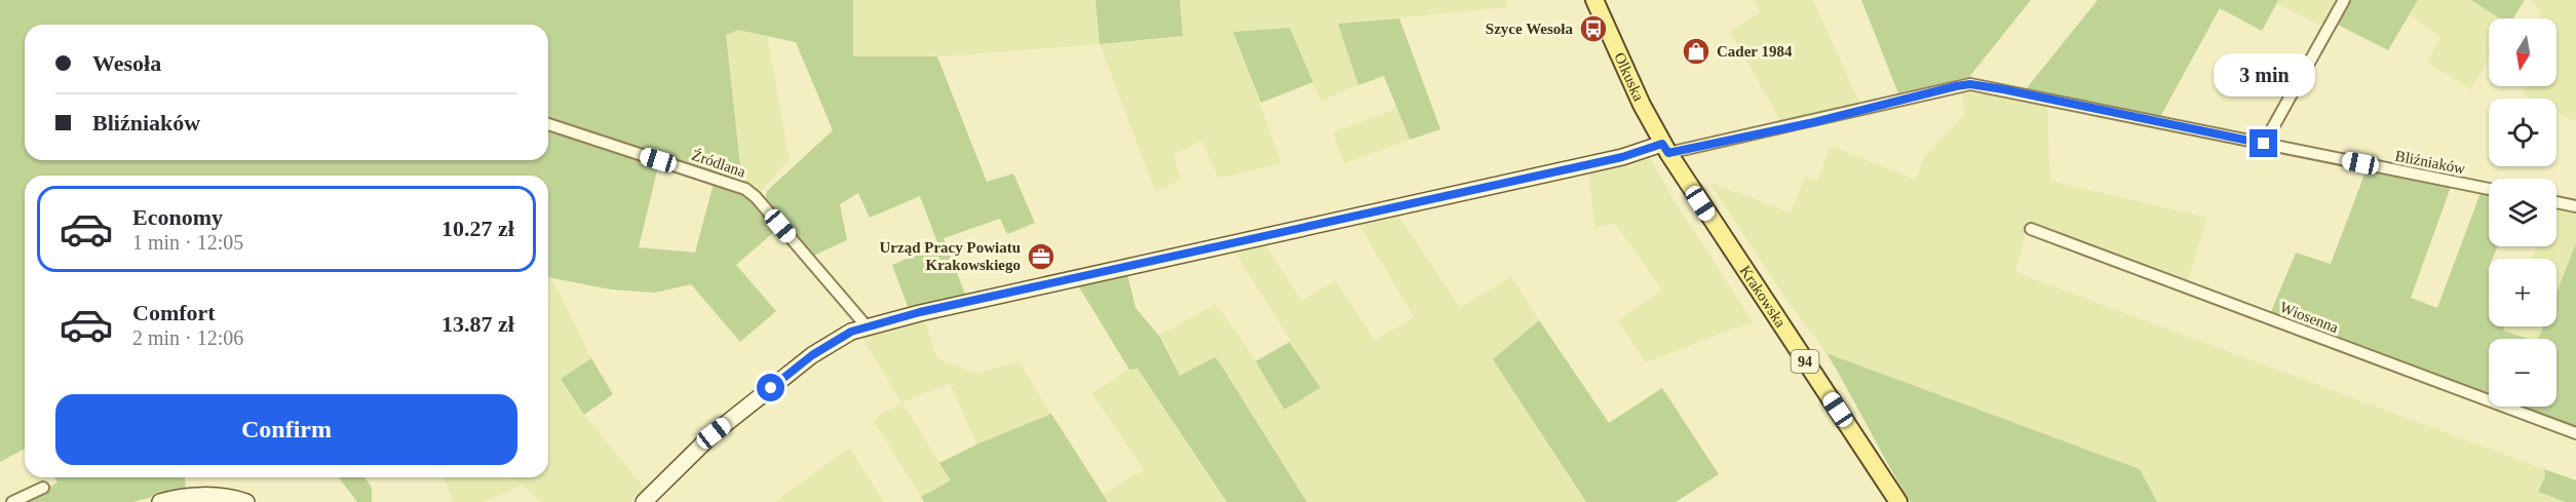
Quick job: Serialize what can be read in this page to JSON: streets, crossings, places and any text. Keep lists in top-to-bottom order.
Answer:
{
  "streets": {
    "main road": ["Olkuska", "Krakowska", "94"],
    "street": ["Bliźniaków", "Źródlana", "Wiosenna"]
  },
  "crossings": [
    ["Olkuska", "Bliźniaków"],
    ["Olkuska", "Krakowska"],
    ["Bliźniaków", "Krakowska"]
  ],
  "places": {
    "bus stop": ["Szyce Wesoła"],
    "shop": ["Cader 1984"],
    "office": ["Urząd Pracy Powiatu Krakowskiego"]
  },
  "north": "bottom",
  "page": {
    "map_buttons": ["+", "−"],
    "banner": ["Wesoła", "Bliźniaków"],
    "bubble": "3 min",
    "list": [
      {
        "name": "Economy",
        "note": "1 min · 12:05",
        "value": "10.27 zł"
      },
      {
        "name": "Comfort",
        "note": "2 min · 12:06",
        "value": "13.87 zł"
      }
    ],
    "buttons": "Confirm"
  }
}
